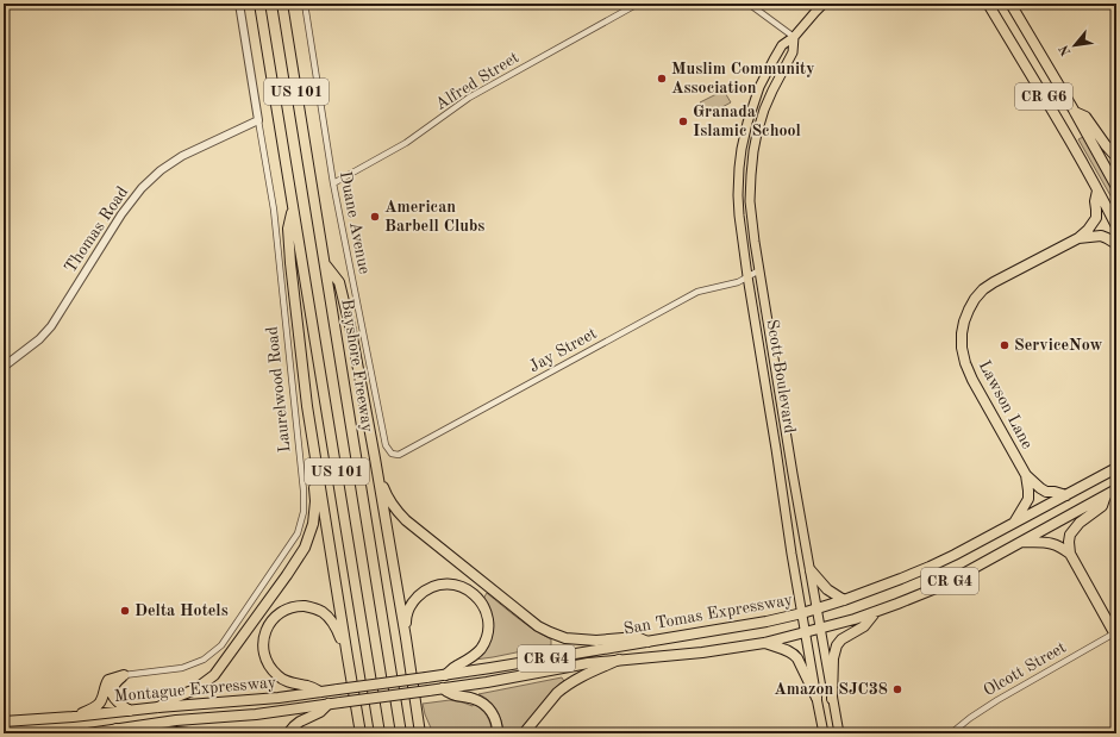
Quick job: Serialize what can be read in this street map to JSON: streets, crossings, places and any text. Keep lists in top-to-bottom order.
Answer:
{
  "streets": {
    "highway": [
      "US 101",
      "CR G6",
      "Bayshore Freeway",
      "Lawson Lane",
      "CR G4",
      "San Tomas Expressway",
      "Montague Expressway"
    ],
    "main road": ["Scott Boulevard"],
    "street": [
      "Alfred Street",
      "Duane Avenue",
      "Thomas Road",
      "Jay Street",
      "Laurelwood Road",
      "Olcott Street"
    ]
  },
  "crossings": [
    ["Alfred Street", "Duane Avenue"],
    ["Duane Avenue", "Jay Street"],
    ["Thomas Road", "Laurelwood Road"],
    ["Jay Street", "Scott Boulevard"],
    ["Scott Boulevard", "San Tomas Expressway"],
    ["San Tomas Expressway", "Montague Expressway"]
  ],
  "places": [
    "Muslim Community Association",
    "Granada Islamic School",
    "American Barbell Clubs",
    "ServiceNow",
    "Delta Hotels",
    "Amazon SJC38"
  ],
  "north": "bottom left"
}
